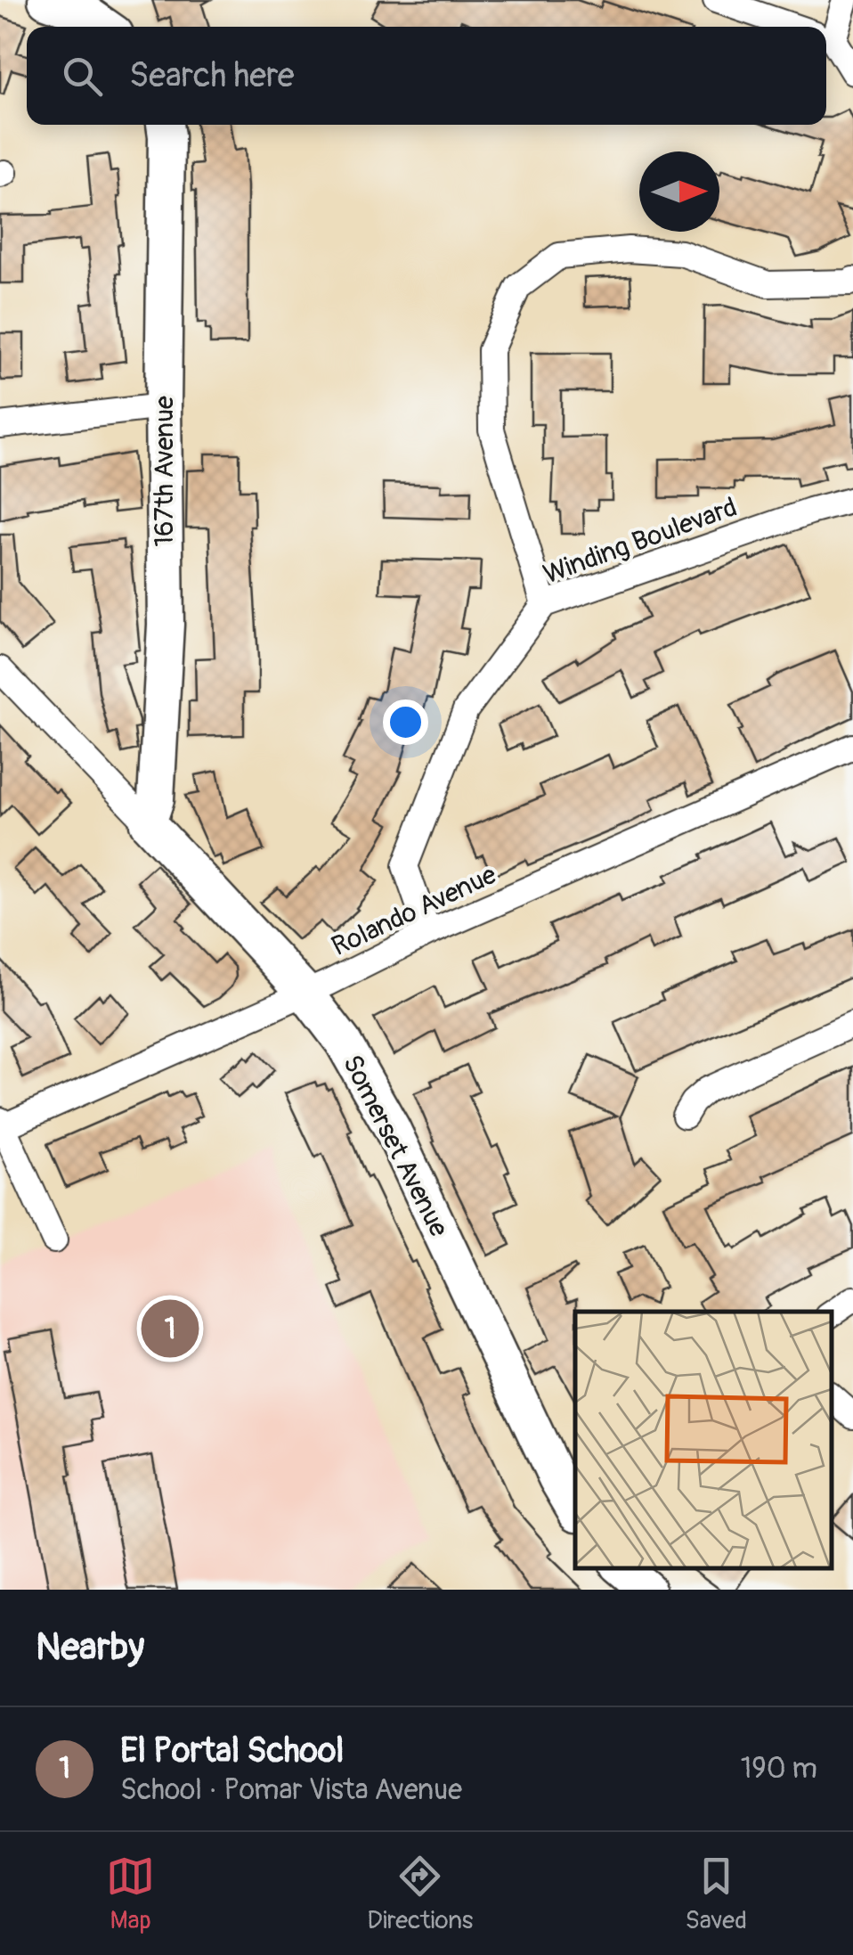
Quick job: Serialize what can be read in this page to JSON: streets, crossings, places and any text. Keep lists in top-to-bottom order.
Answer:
{
  "streets": {
    "street": [
      "167th Avenue",
      "Winding Boulevard",
      "Rolando Avenue",
      "Somerset Avenue"
    ]
  },
  "crossings": [
    ["167th Avenue", "Somerset Avenue"],
    ["Winding Boulevard", "Rolando Avenue"],
    ["Rolando Avenue", "Somerset Avenue"]
  ],
  "north": "right",
  "page": {
    "search": "Search here",
    "pins": "1",
    "heading": "Nearby",
    "list": [
      {
        "mark": "1",
        "name": "El Portal School",
        "note": "School · Pomar Vista Avenue",
        "value": "190 m"
      }
    ],
    "nav": ["Map", "Directions", "Saved"]
  }
}
